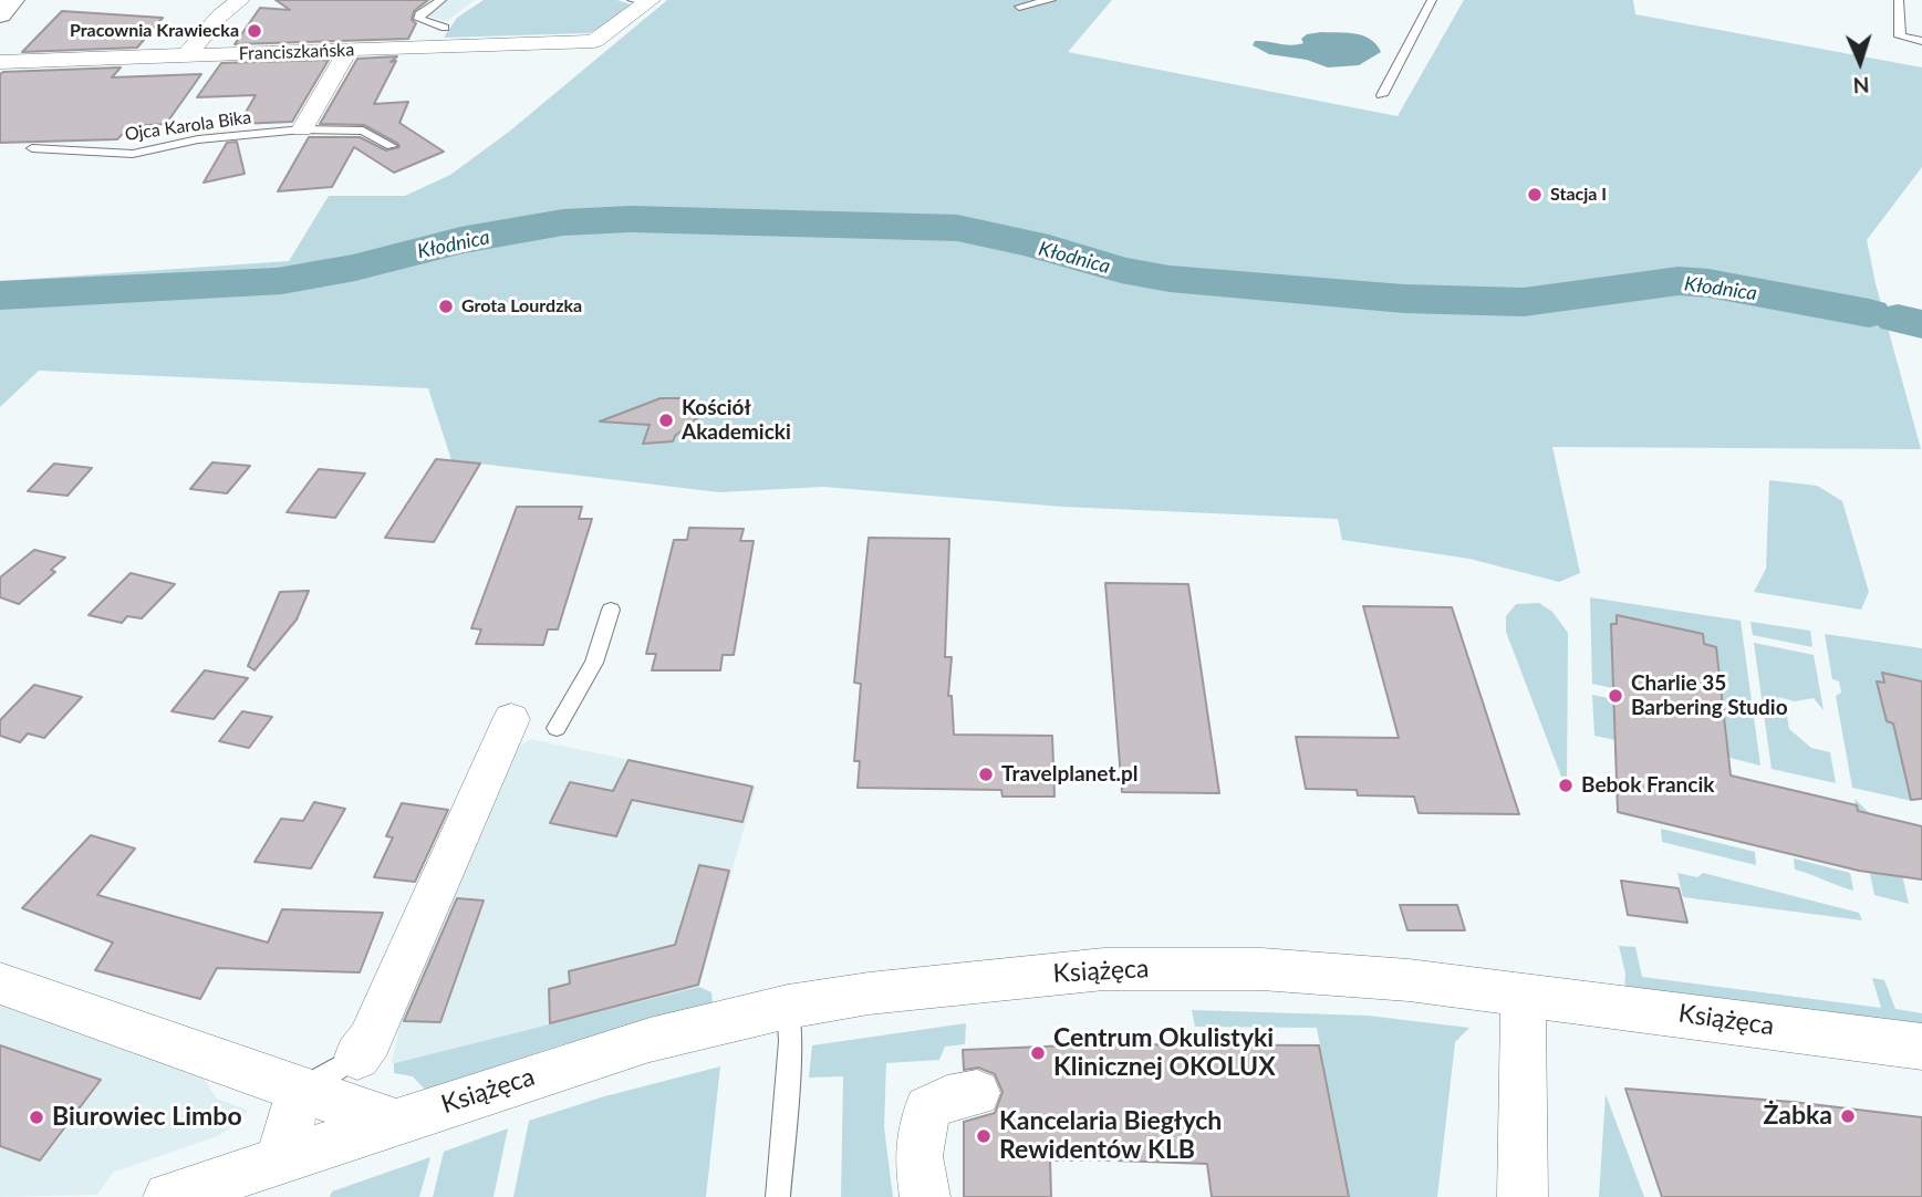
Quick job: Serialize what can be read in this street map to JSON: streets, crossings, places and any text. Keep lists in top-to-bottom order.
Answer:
{
  "streets": {
    "street": ["Franciszkańska", "Książęca"],
    "lane": ["Ojca Karola Bika"]
  },
  "water": ["Kłodnica"],
  "places": [
    "Pracownia Krawiecka",
    "Stacja I",
    "Grota Lourdzka",
    "Kościół Akademicki",
    "Charlie 35 Barbering Studio",
    "Travelplanet.pl",
    "Bebok Francik",
    "Centrum Okulistyki Klinicznej OKOLUX",
    "Żabka",
    "Biurowiec Limbo",
    "Kancelaria Biegłych Rewidentów KLB"
  ],
  "north": "bottom"
}
